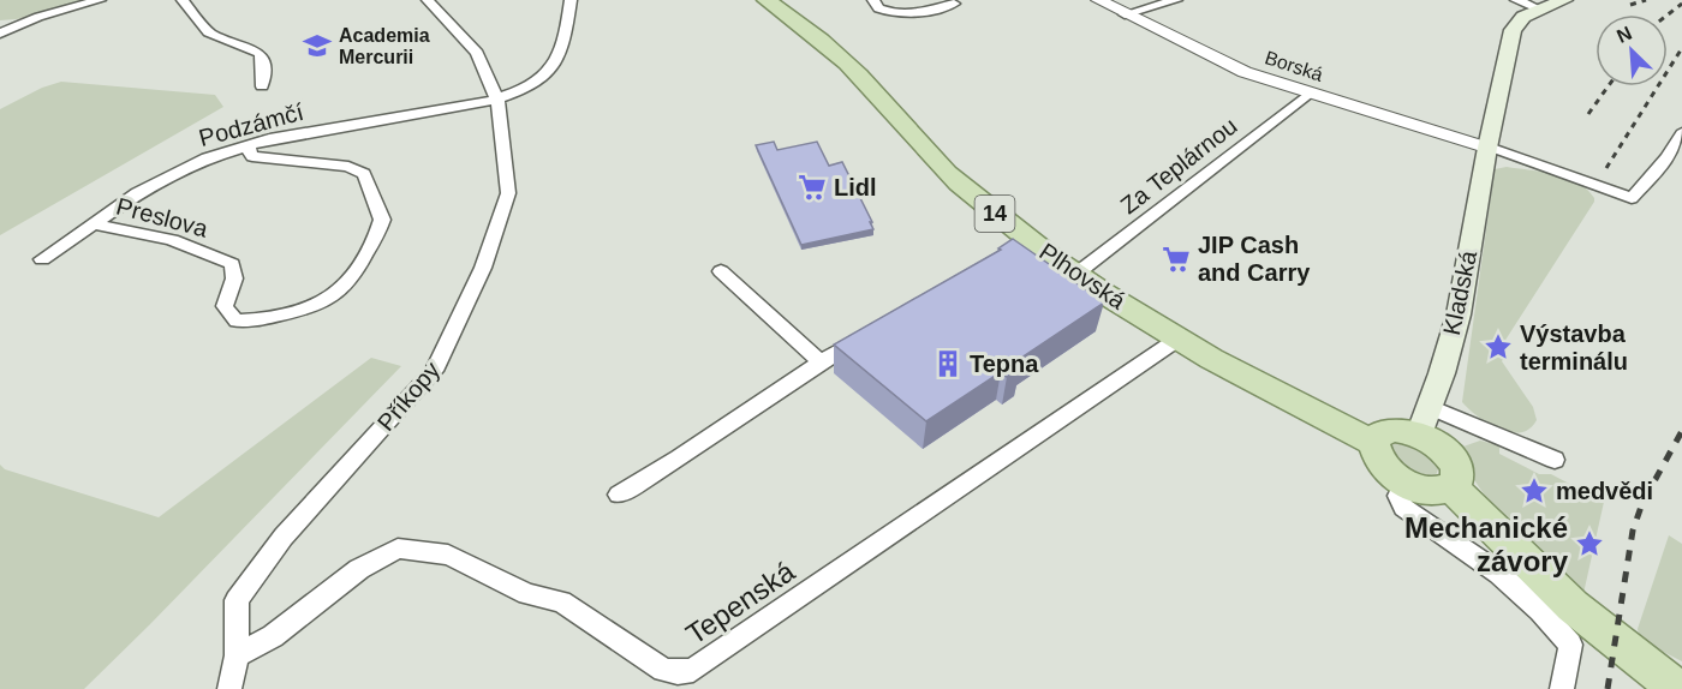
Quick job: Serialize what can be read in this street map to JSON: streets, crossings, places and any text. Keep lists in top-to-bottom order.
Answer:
{
  "streets": {
    "main road": ["14", "Plhovská", "Kladská"],
    "street": [
      "Borská",
      "Podzámčí",
      "Za Teplárnou",
      "Preslova",
      "Příkopy",
      "Tepenská"
    ]
  },
  "crossings": [
    ["Borská", "Za Teplárnou"],
    ["Borská", "Kladská"],
    ["Podzámčí", "Preslova"],
    ["Podzámčí", "Příkopy"],
    ["Za Teplárnou", "Plhovská"],
    ["14", "Plhovská"],
    ["Plhovská", "Tepenská"],
    ["Příkopy", "Tepenská"]
  ],
  "places": {
    "school or university": ["Academia Mercurii"],
    "supermarket": ["Lidl", "JIP Cash and Carry"],
    "place": ["Výstavba terminálu", "medvědi", "Mechanické závory"],
    "building": ["Tepna"]
  },
  "north": "top left"
}
